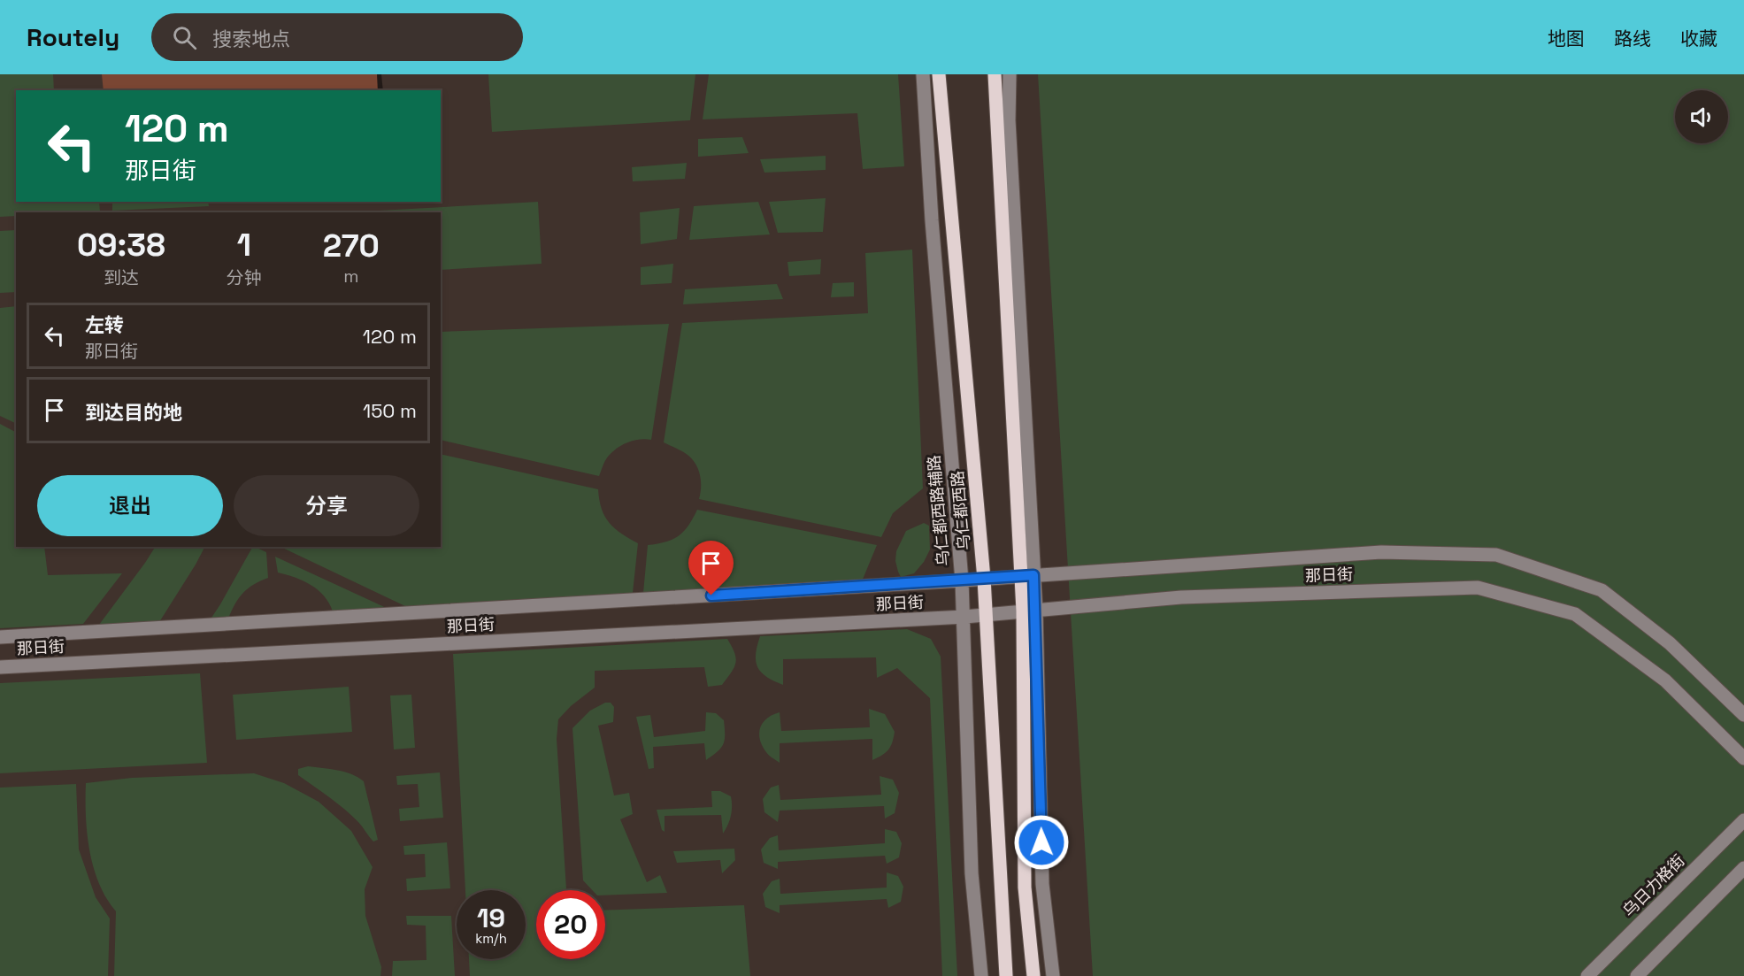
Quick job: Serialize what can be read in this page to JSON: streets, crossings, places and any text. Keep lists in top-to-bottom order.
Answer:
{
  "streets": {
    "main road": ["乌仁都西路"],
    "street": ["乌仁都西路辅路", "那日街", "乌日力格街"]
  },
  "crossings": [
    ["乌仁都西路辅路", "那日街"],
    ["乌仁都西路", "那日街"]
  ],
  "page": {
    "header": "Routely",
    "search": "搜索地点",
    "nav": ["地图", "路线", "收藏"],
    "turn": ["120 m", "那日街"],
    "eta": [
      "09:38",
      "到达",
      "1",
      "分钟",
      "270",
      "m"
    ],
    "list": [
      {
        "name": "左转",
        "note": "那日街",
        "value": "120 m"
      },
      {
        "name": "到达目的地",
        "value": "150 m"
      }
    ],
    "buttons": ["退出", "分享"],
    "speed": "19 km/h",
    "limit": "20"
  }
}
